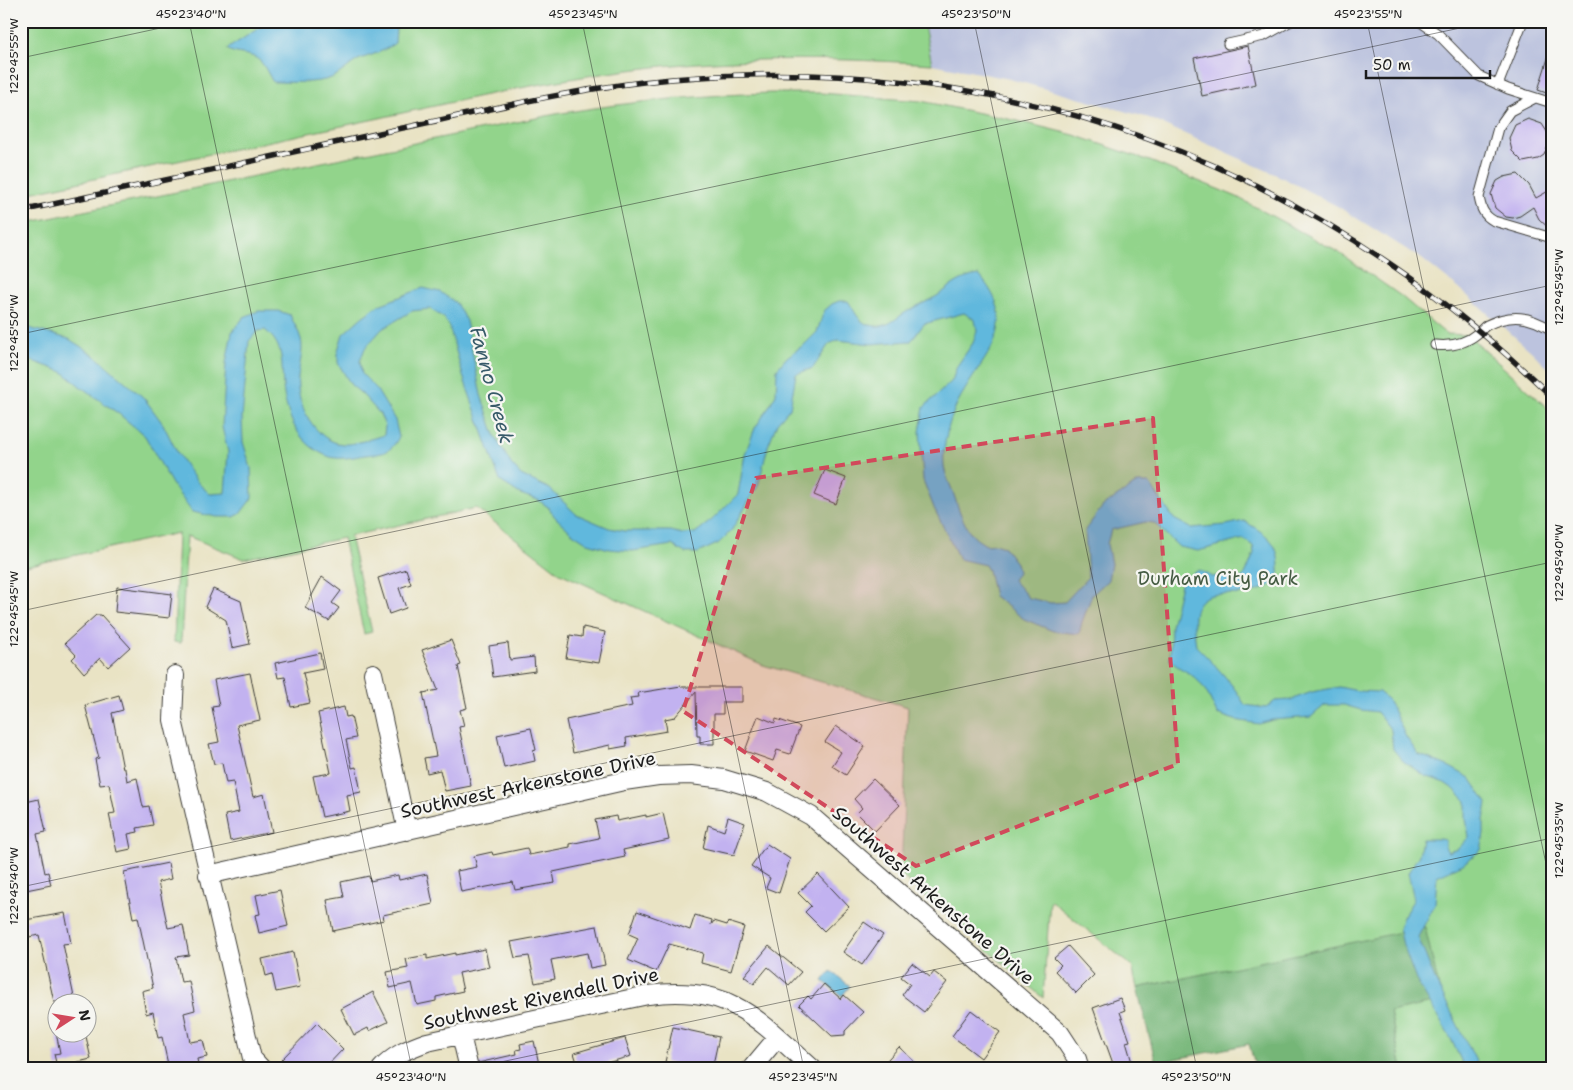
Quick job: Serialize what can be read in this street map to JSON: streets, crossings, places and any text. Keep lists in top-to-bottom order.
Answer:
{
  "streets": {
    "street": ["Southwest Arkenstone Drive", "Southwest Rivendell Drive"]
  },
  "water": ["Fanno Creek"],
  "parks": ["Durham City Park"],
  "scale_bar": "50 m",
  "north": "right",
  "coordinates": [
    "45°23'40\"N",
    "45°23'45\"N",
    "45°23'50\"N",
    "45°23'55\"N",
    "122°45'55\"W",
    "122°45'45\"W",
    "122°45'50\"W",
    "122°45'40\"W",
    "122°45'35\"W"
  ]
}
